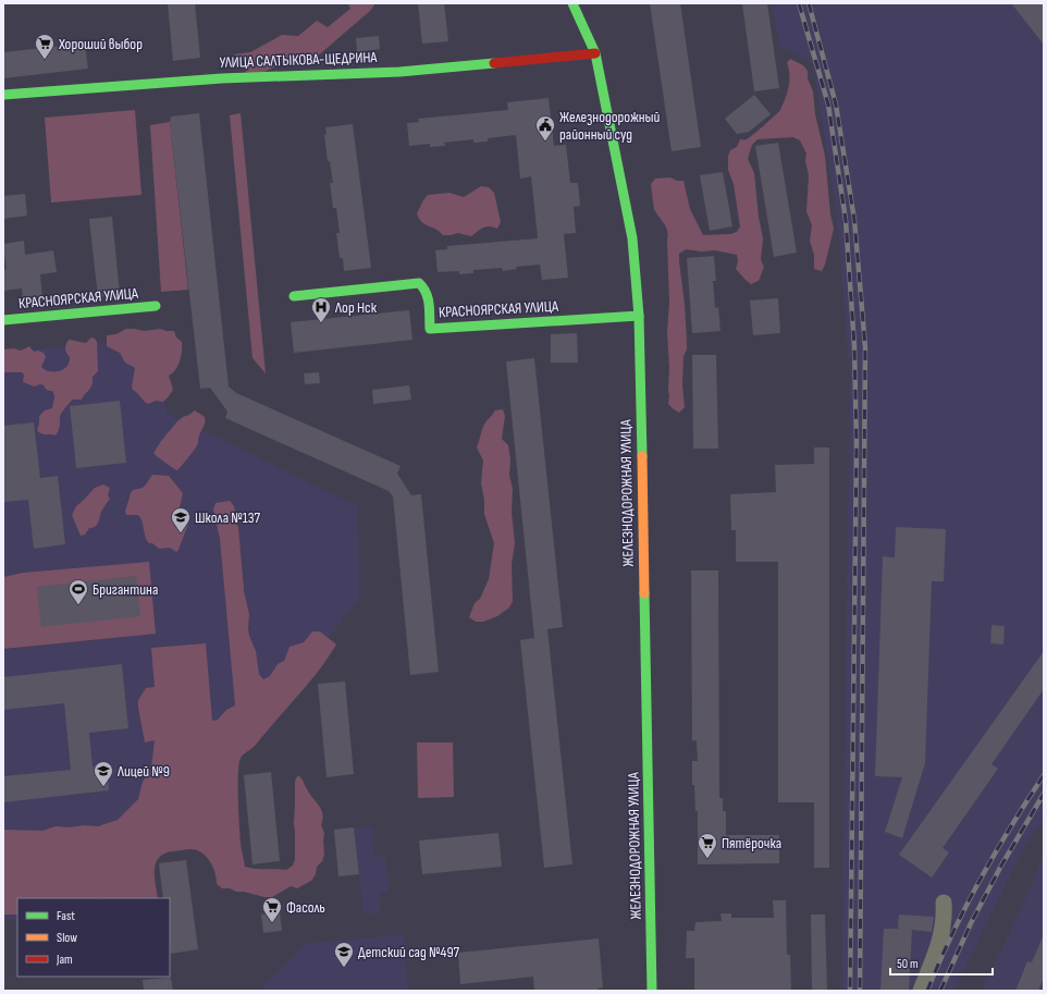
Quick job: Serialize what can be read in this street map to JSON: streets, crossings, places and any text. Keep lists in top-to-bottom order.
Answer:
{
  "streets": {
    "street": ["УЛИЦА САЛТЫКОВА-ЩЕДРИНА", "КРАСНОЯРСКАЯ УЛИЦА", "ЖЕЛЕЗНОДОРОЖНАЯ УЛИЦА"]
  },
  "crossings": [
    ["УЛИЦА САЛТЫКОВА-ЩЕДРИНА", "ЖЕЛЕЗНОДОРОЖНАЯ УЛИЦА"],
    ["КРАСНОЯРСКАЯ УЛИЦА", "ЖЕЛЕЗНОДОРОЖНАЯ УЛИЦА"]
  ],
  "places": {
    "supermarket": ["Хороший выбор", "Пятёрочка", "Фасоль"],
    "public building": ["Железнодорожный районный суд"],
    "hospital": ["Лор Нск"],
    "school or university": ["Школа №137", "Лицей №9", "Детский сад №497"],
    "sports": ["Бригантина"]
  },
  "legend": ["Fast", "Slow", "Jam"],
  "scale_bar": "50 m"
}
